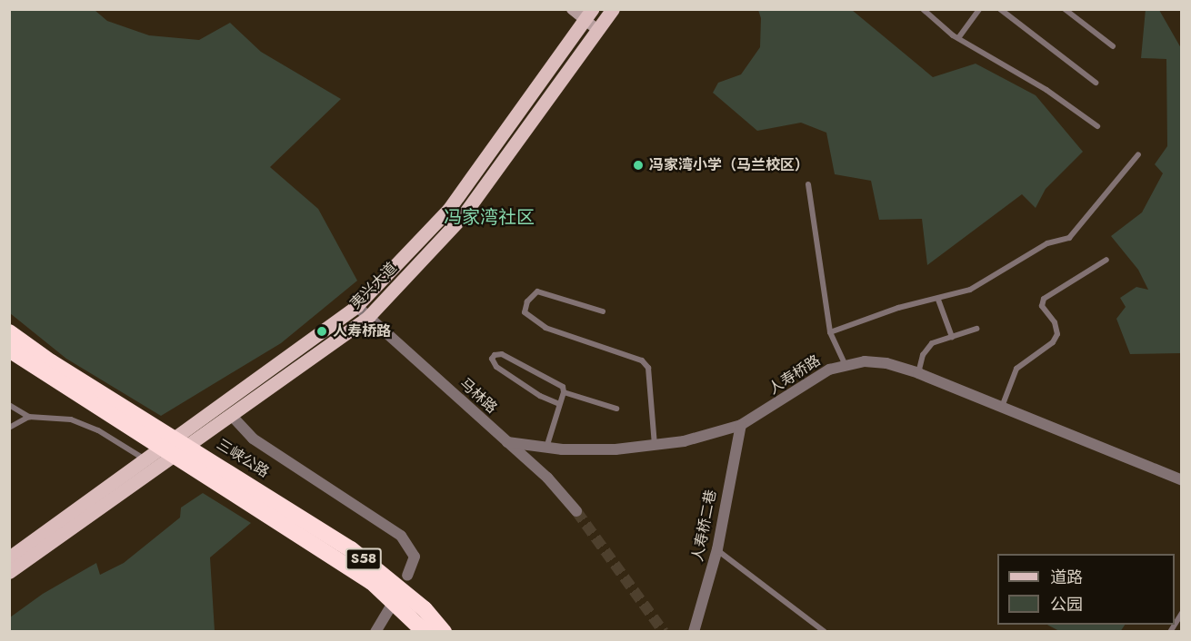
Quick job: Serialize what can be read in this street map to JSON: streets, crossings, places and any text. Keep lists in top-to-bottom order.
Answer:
{
  "streets": {
    "highway": ["三峡公路", "S58"],
    "main road": ["夷兴大道"],
    "street": ["人寿桥路", "马林路", "人寿桥二巷"]
  },
  "crossings": [
    ["夷兴大道", "马林路"],
    ["人寿桥路", "马林路"],
    ["人寿桥路", "人寿桥二巷"]
  ],
  "districts": ["冯家湾社区"],
  "places": ["冯家湾小学（马兰校区）", "人寿桥路"],
  "legend": ["道路", "公园"]
}
